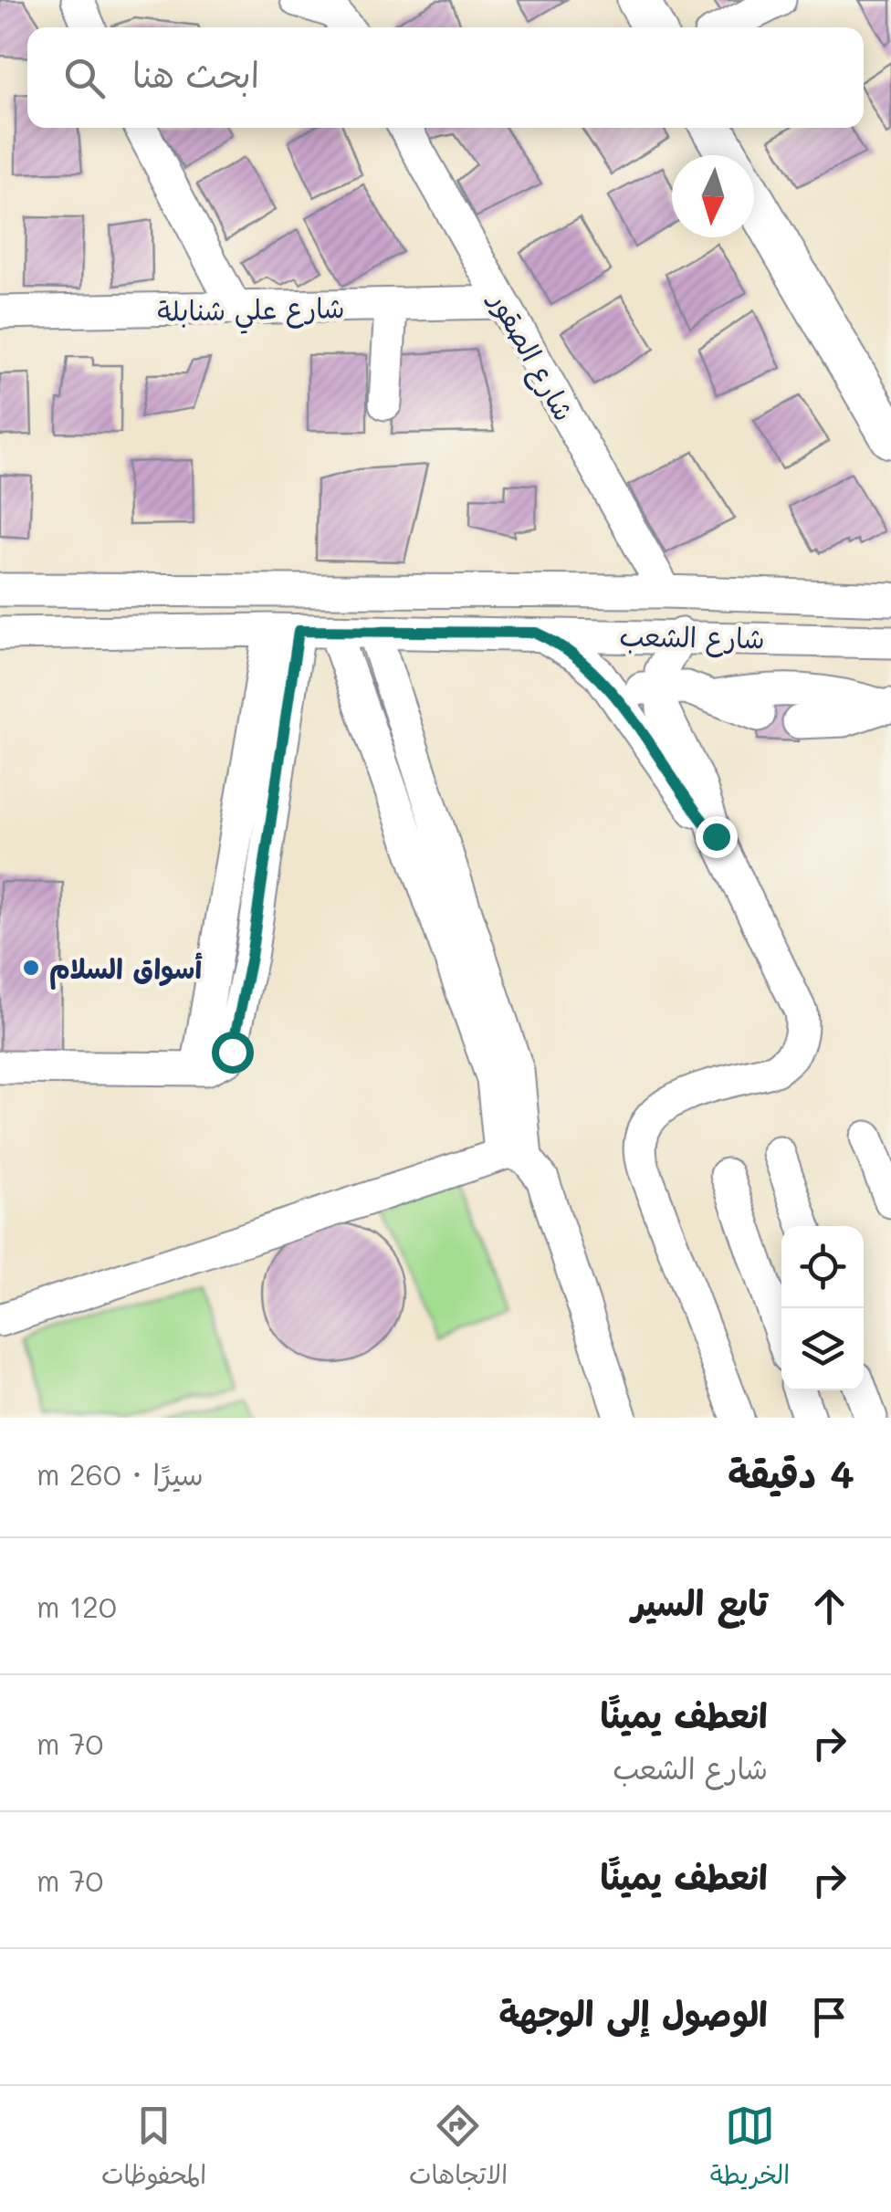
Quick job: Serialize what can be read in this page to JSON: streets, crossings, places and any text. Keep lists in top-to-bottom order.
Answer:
{
  "streets": {
    "street": ["شارع علي شنابلة", "شارع الصقور", "شارع الشعب"]
  },
  "crossings": [
    ["شارع علي شنابلة", "شارع الصقور"],
    ["شارع الصقور", "شارع الشعب"]
  ],
  "places": ["أسواق السلام"],
  "north": "bottom",
  "page": {
    "search": "ابحث هنا",
    "heading": ["4 دقيقة", "سيرًا · 260 m"],
    "list": [
      ["تابع السير", "120 m"],
      ["انعطف يمينًا", "شارع الشعب", "70 m"],
      ["انعطف يمينًا", "70 m"],
      "الوصول إلى الوجهة"
    ],
    "nav": ["الخريطة", "الاتجاهات", "المحفوظات"]
  }
}
